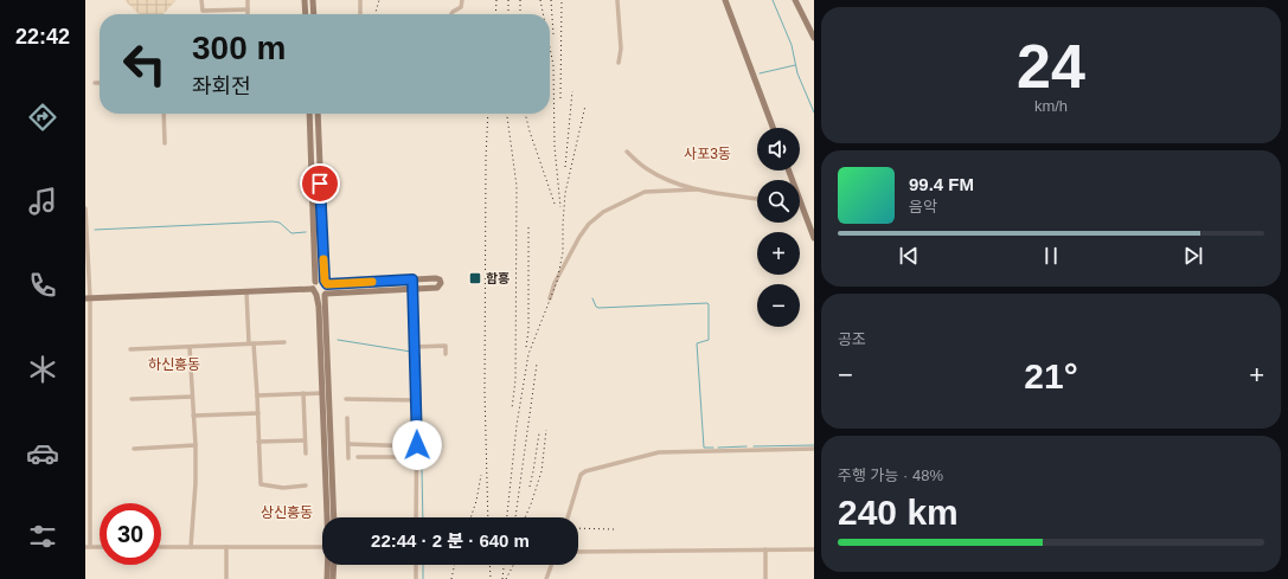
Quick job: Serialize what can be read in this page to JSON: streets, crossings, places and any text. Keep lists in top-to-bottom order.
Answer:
{
  "districts": ["사포3동", "하신흥동", "상신흥동"],
  "places": {
    "transit": ["함흥"]
  },
  "page": {
    "tabs": "22:42",
    "tile": [
      ["24", "km/h"],
      "공조",
      ["주행 가능 · 48%", "240 km"]
    ],
    "turn": ["300 m", "좌회전"],
    "map_buttons": ["+", "−"],
    "song": ["99.4 FM", "음악"],
    "heat": ["−", "21°", "+"],
    "limit": "30",
    "trip": "22:44 · 2 분 · 640 m"
  }
}
